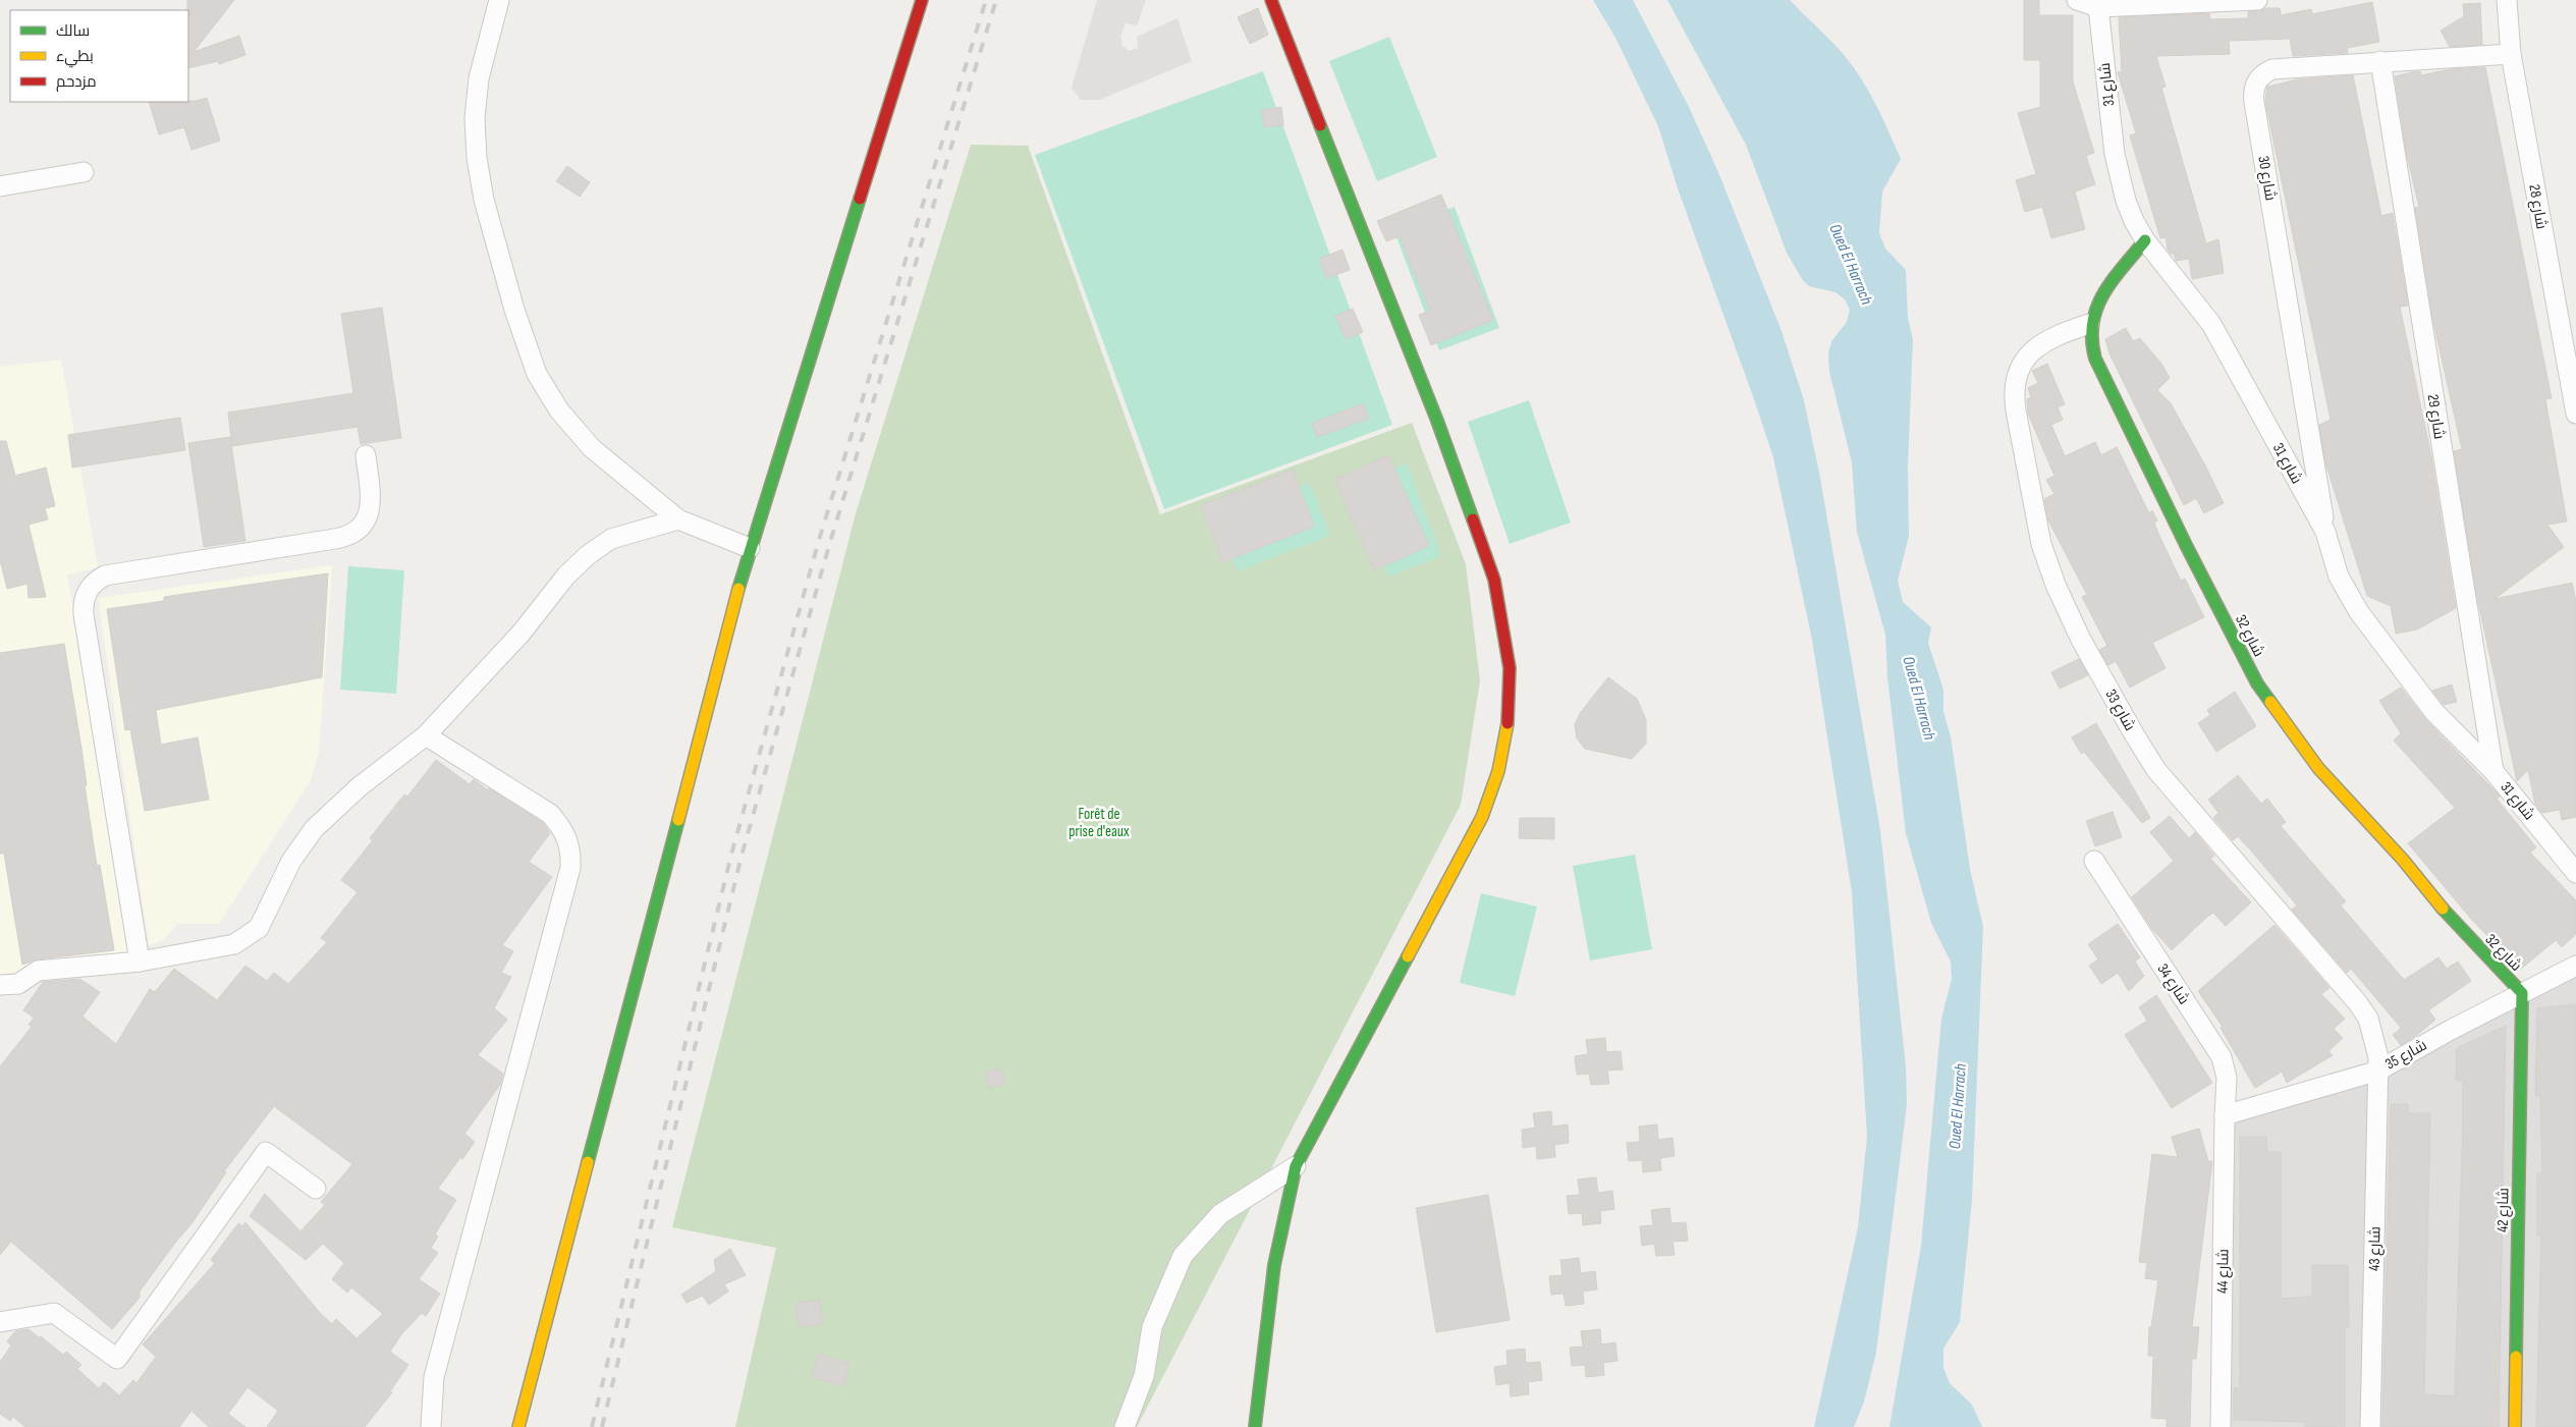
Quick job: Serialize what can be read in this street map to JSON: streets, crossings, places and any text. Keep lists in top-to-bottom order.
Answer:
{
  "streets": {
    "street": [
      "شارع 31",
      "شارع 30",
      "شارع 28",
      "شارع 29",
      "شارع 32",
      "شارع 33",
      "شارع 34",
      "شارع 35",
      "شارع 42",
      "شارع 43",
      "شارع 44"
    ]
  },
  "crossings": [
    ["شارع 31", "شارع 30"],
    ["شارع 31", "شارع 29"],
    ["شارع 31", "شارع 32"],
    ["شارع 30", "شارع 28"],
    ["شارع 30", "شارع 29"],
    ["شارع 32", "شارع 33"],
    ["شارع 32", "شارع 35"],
    ["شارع 32", "شارع 42"],
    ["شارع 33", "شارع 35"],
    ["شارع 33", "شارع 43"],
    ["شارع 34", "شارع 35"],
    ["شارع 34", "شارع 44"],
    ["شارع 35", "شارع 42"],
    ["شارع 35", "شارع 43"],
    ["شارع 35", "شارع 44"]
  ],
  "water": ["Oued El Harrach"],
  "parks": ["Forêt de prise d'eaux"],
  "legend": ["سالك", "بطيء", "مزدحم"]
}
